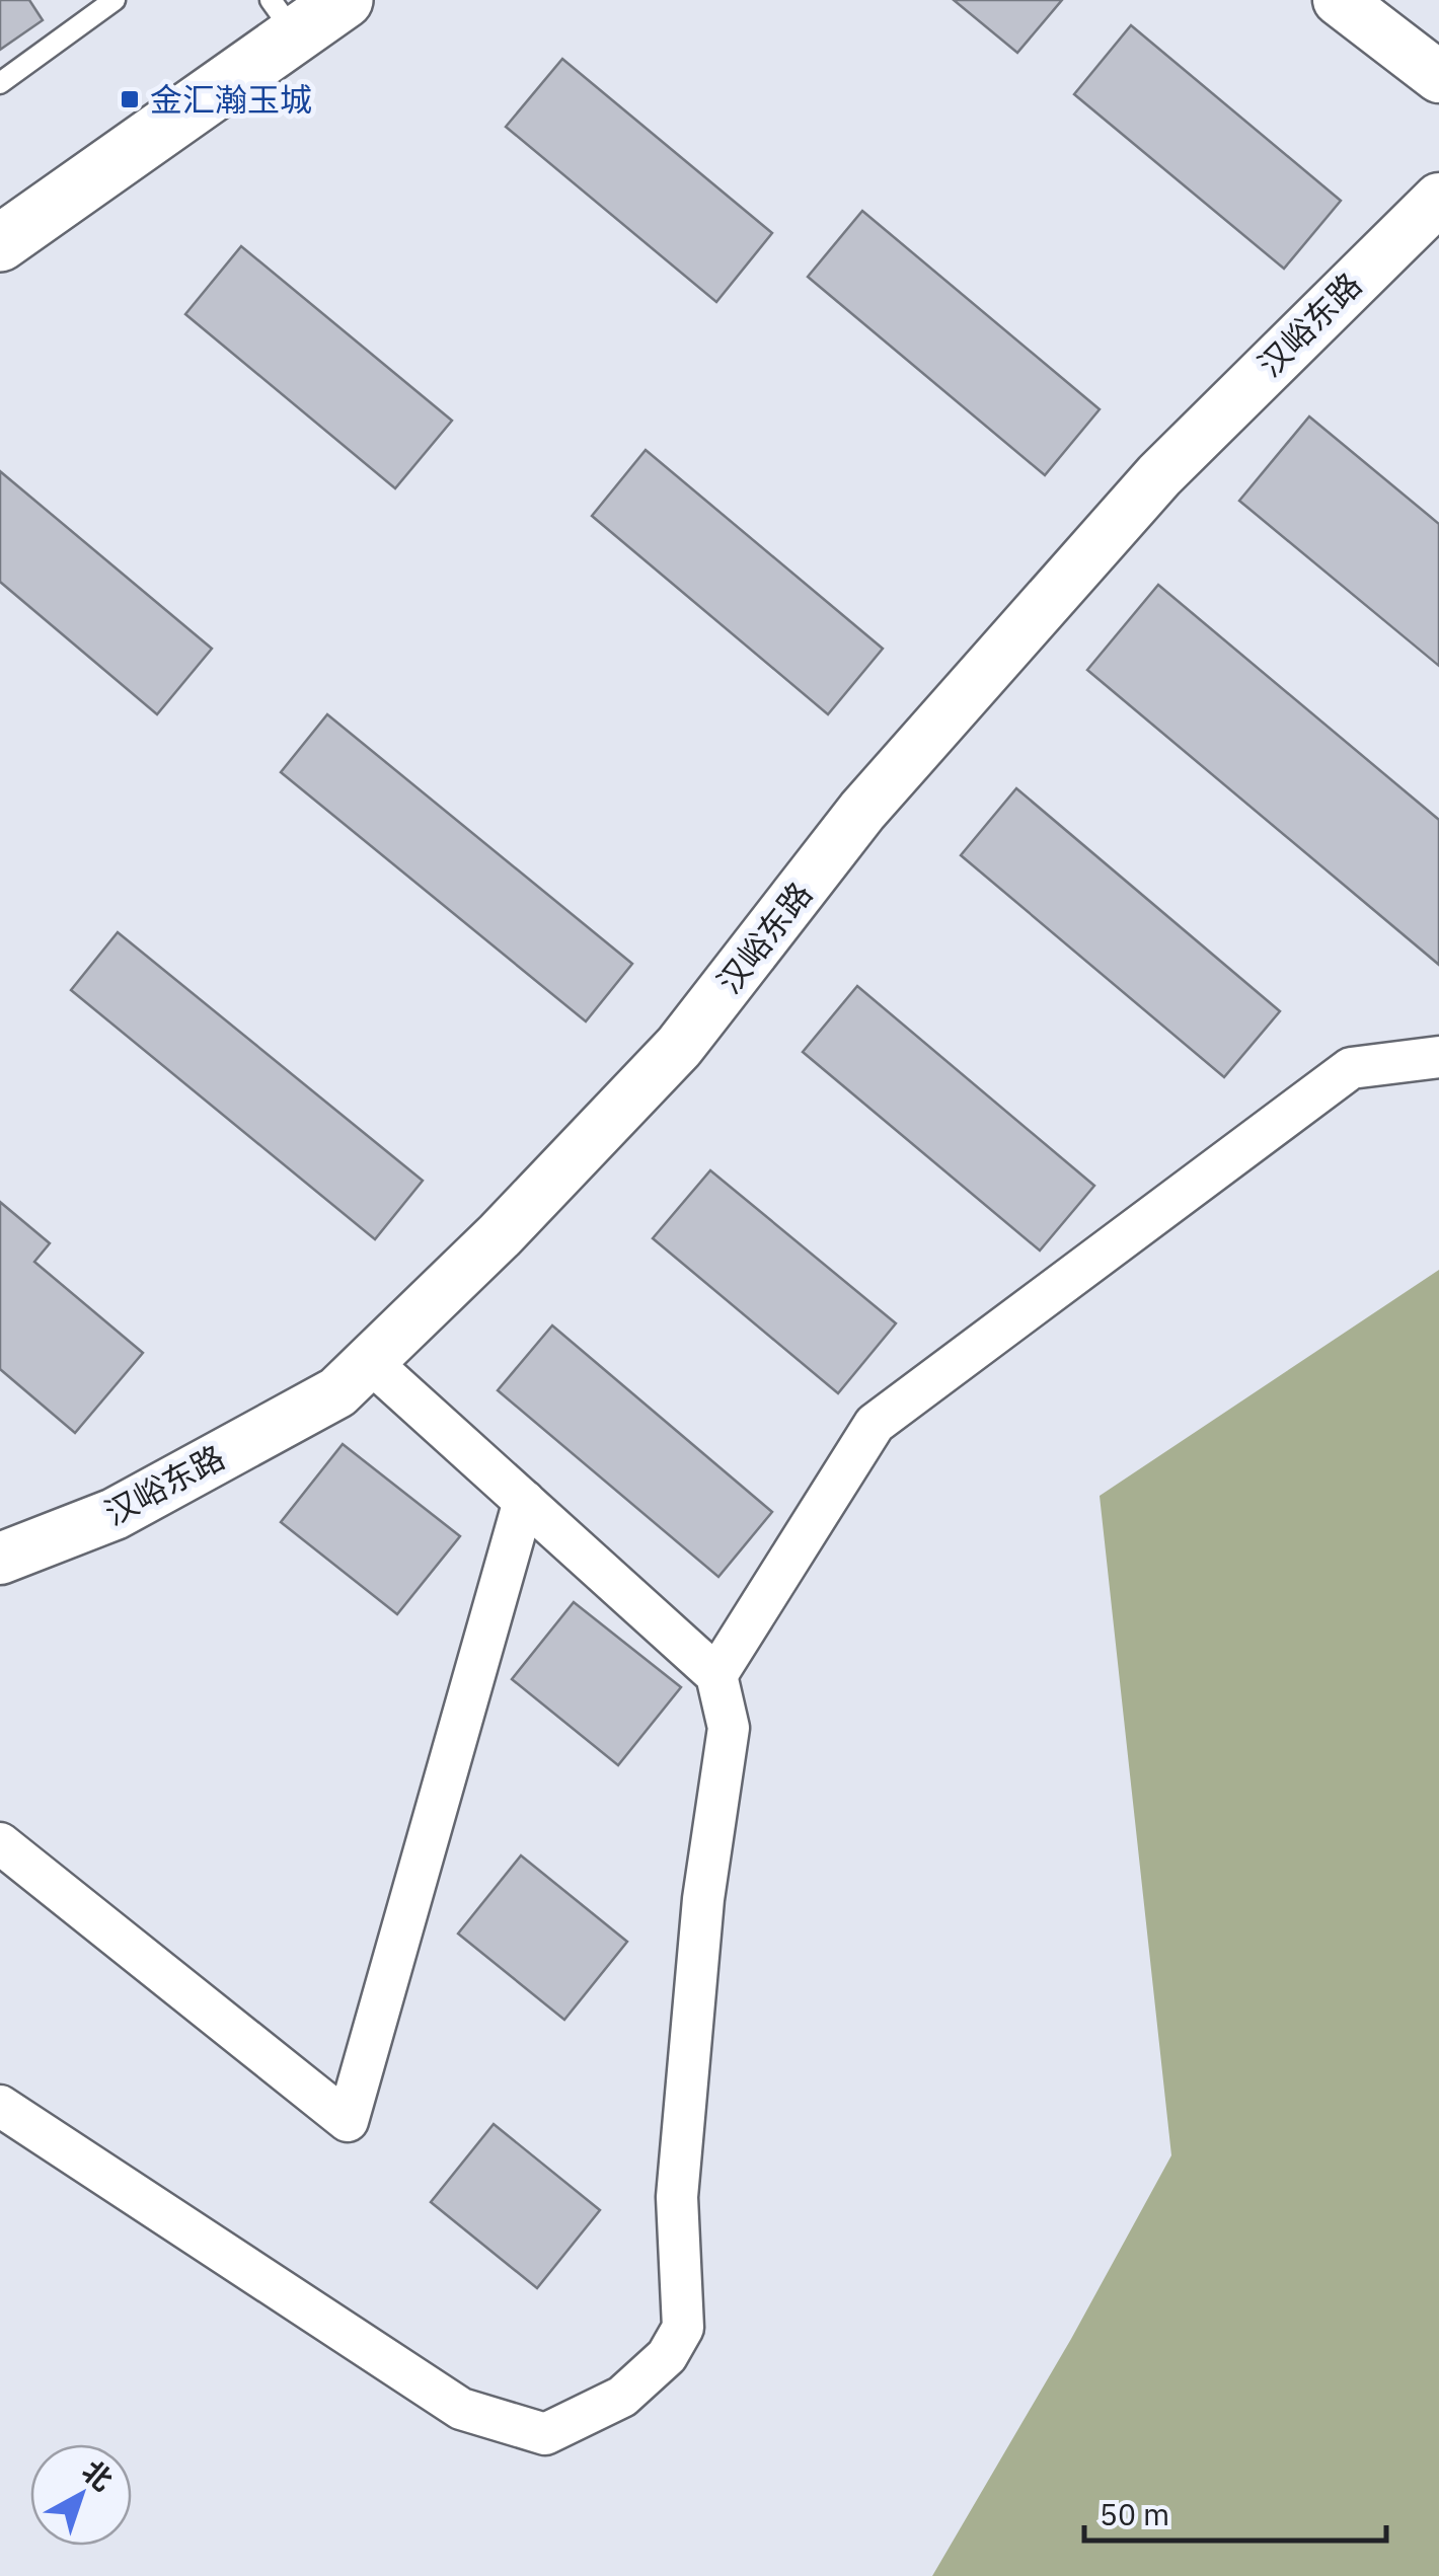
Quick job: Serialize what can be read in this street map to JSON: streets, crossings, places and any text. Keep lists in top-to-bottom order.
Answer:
{
  "streets": {
    "street": ["汉峪东路"]
  },
  "places": {
    "transit": ["金汇瀚玉城"]
  },
  "scale_bar": "50 m",
  "north": "top right"
}
